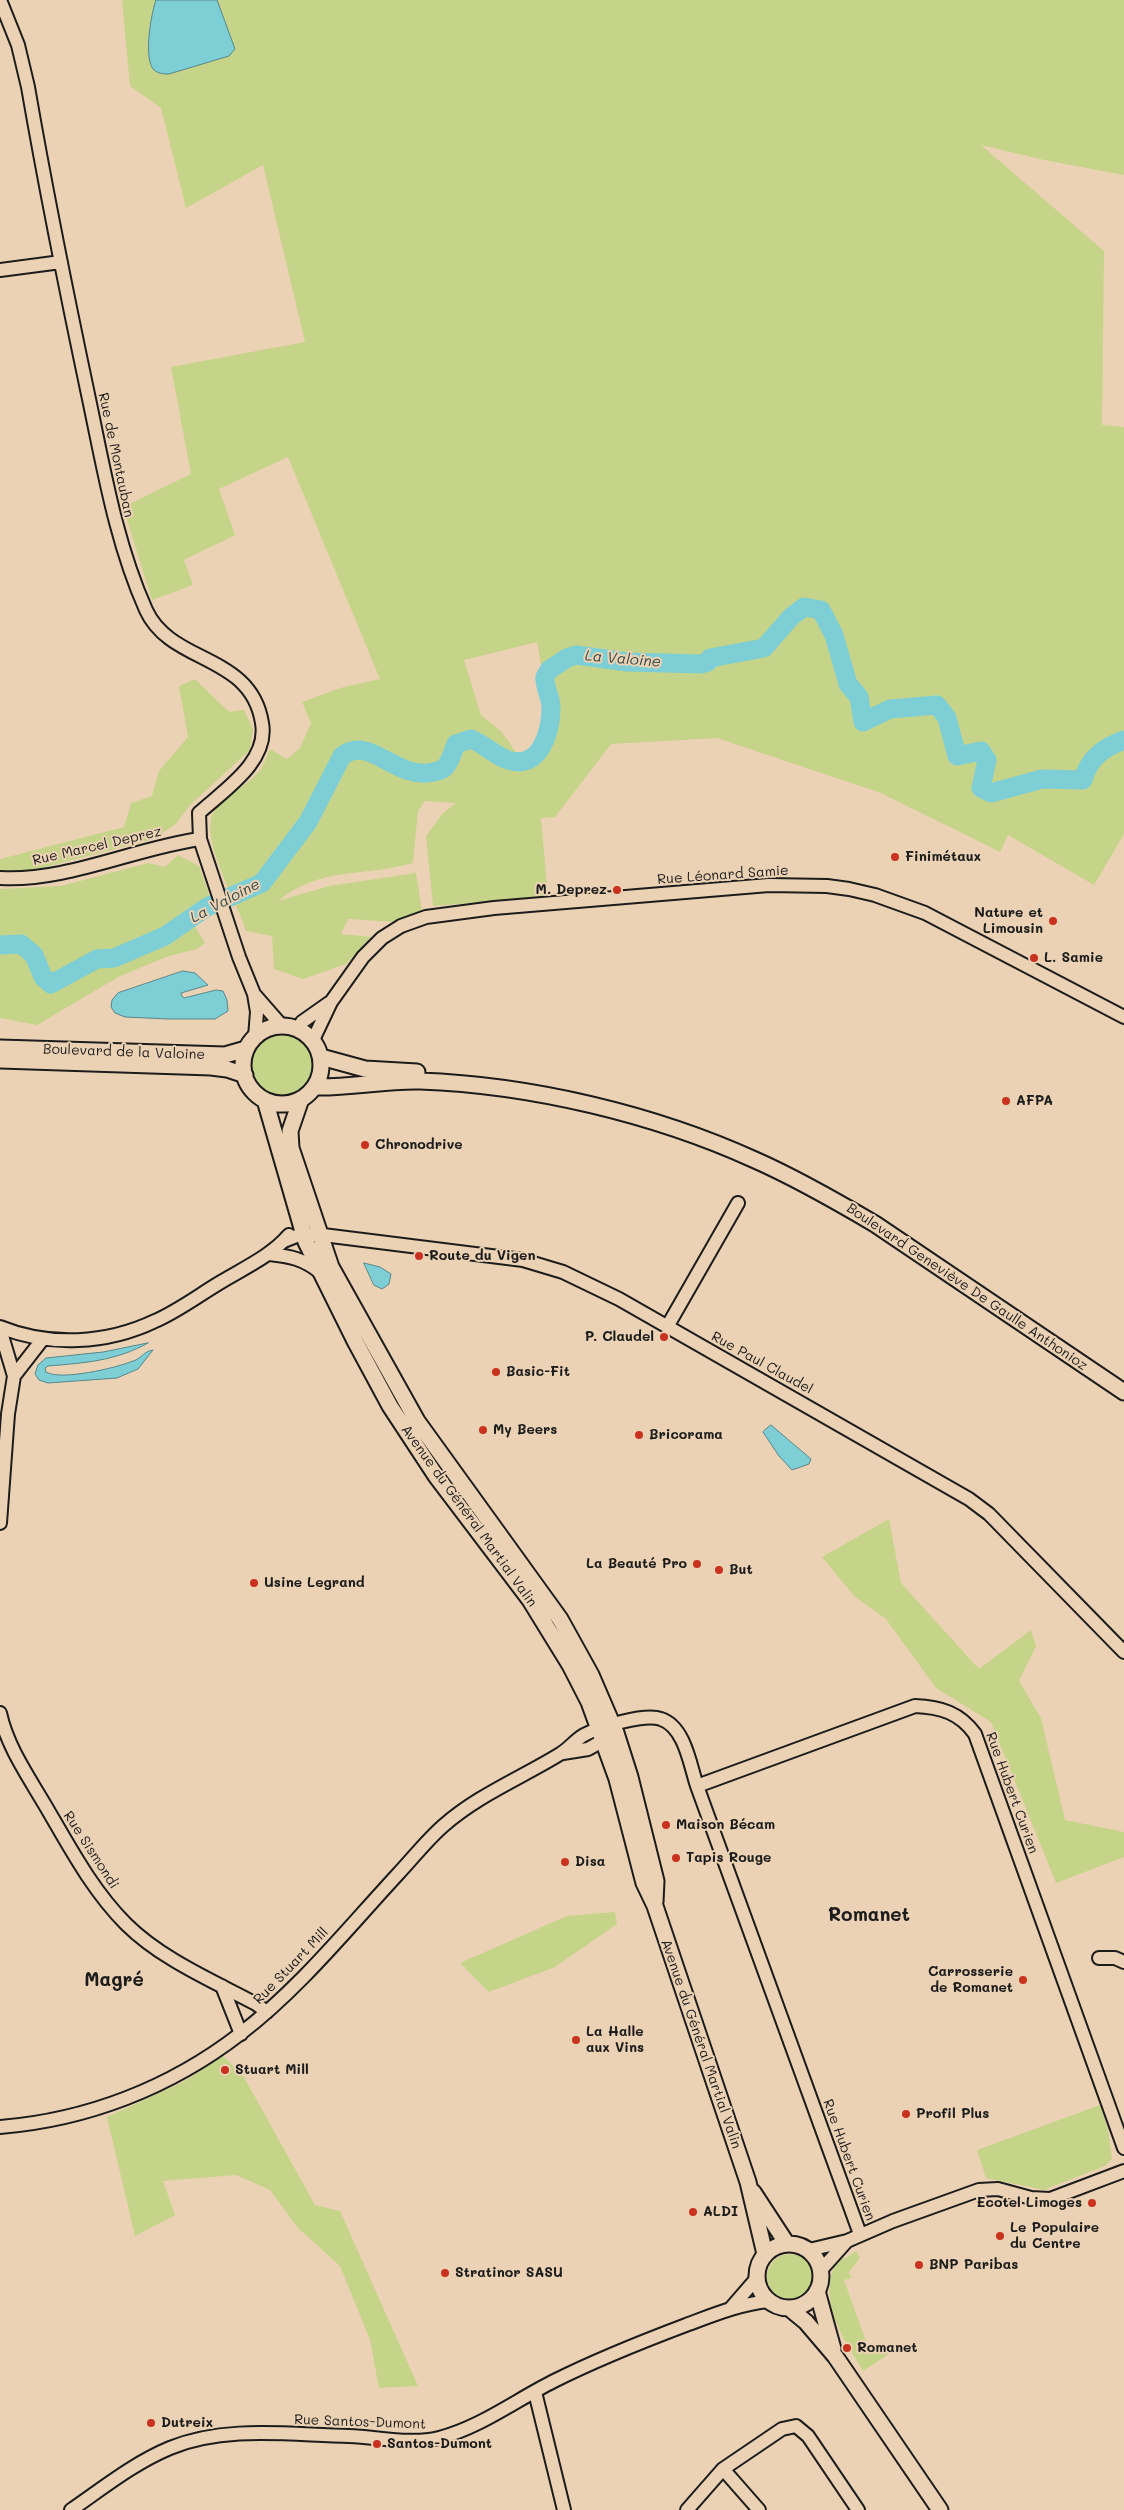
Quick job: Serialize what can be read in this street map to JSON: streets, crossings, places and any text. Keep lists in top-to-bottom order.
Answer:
{
  "streets": {
    "main road": ["Boulevard de la Valoine", "Boulevard Geneviève De Gaulle Anthonioz", "Avenue du Général Martial Valin"],
    "street": [
      "Rue de Montauban",
      "Rue Marcel Deprez",
      "Rue Léonard Samie",
      "Rue Paul Claudel",
      "Rue Hubert Curien",
      "Rue Sismondi",
      "Rue Stuart Mill",
      "Rue Santos-Dumont"
    ]
  },
  "crossings": [
    ["Rue de Montauban", "Rue Marcel Deprez"],
    ["Boulevard de la Valoine", "Boulevard Geneviève De Gaulle Anthonioz"],
    ["Boulevard de la Valoine", "Avenue du Général Martial Valin"],
    ["Boulevard Geneviève De Gaulle Anthonioz", "Avenue du Général Martial Valin"],
    ["Rue Paul Claudel", "Avenue du Général Martial Valin"],
    ["Avenue du Général Martial Valin", "Rue Hubert Curien"],
    ["Avenue du Général Martial Valin", "Rue Stuart Mill"],
    ["Avenue du Général Martial Valin", "Rue Santos-Dumont"],
    ["Rue Hubert Curien", "Rue Stuart Mill"],
    ["Rue Sismondi", "Rue Stuart Mill"]
  ],
  "districts": ["Romanet", "Magré"],
  "water": ["La Valoine"],
  "places": [
    "Finimétaux",
    "M. Deprez",
    "Nature et Limousin",
    "L. Samie",
    "AFPA",
    "Chronodrive",
    "Route du Vigen",
    "P. Claudel",
    "Basic-Fit",
    "My Beers",
    "Bricorama",
    "La Beauté Pro",
    "But",
    "Usine Legrand",
    "Maison Bécam",
    "Tapis Rouge",
    "Disa",
    "Carrosserie de Romanet",
    "La Halle aux Vins",
    "Stuart Mill",
    "Profil Plus",
    "Ecotel Limoges",
    "ALDI",
    "Le Populaire du Centre",
    "BNP Paribas",
    "Stratinor SASU",
    "Romanet",
    "Dutreix",
    "Santos-Dumont"
  ]
}
